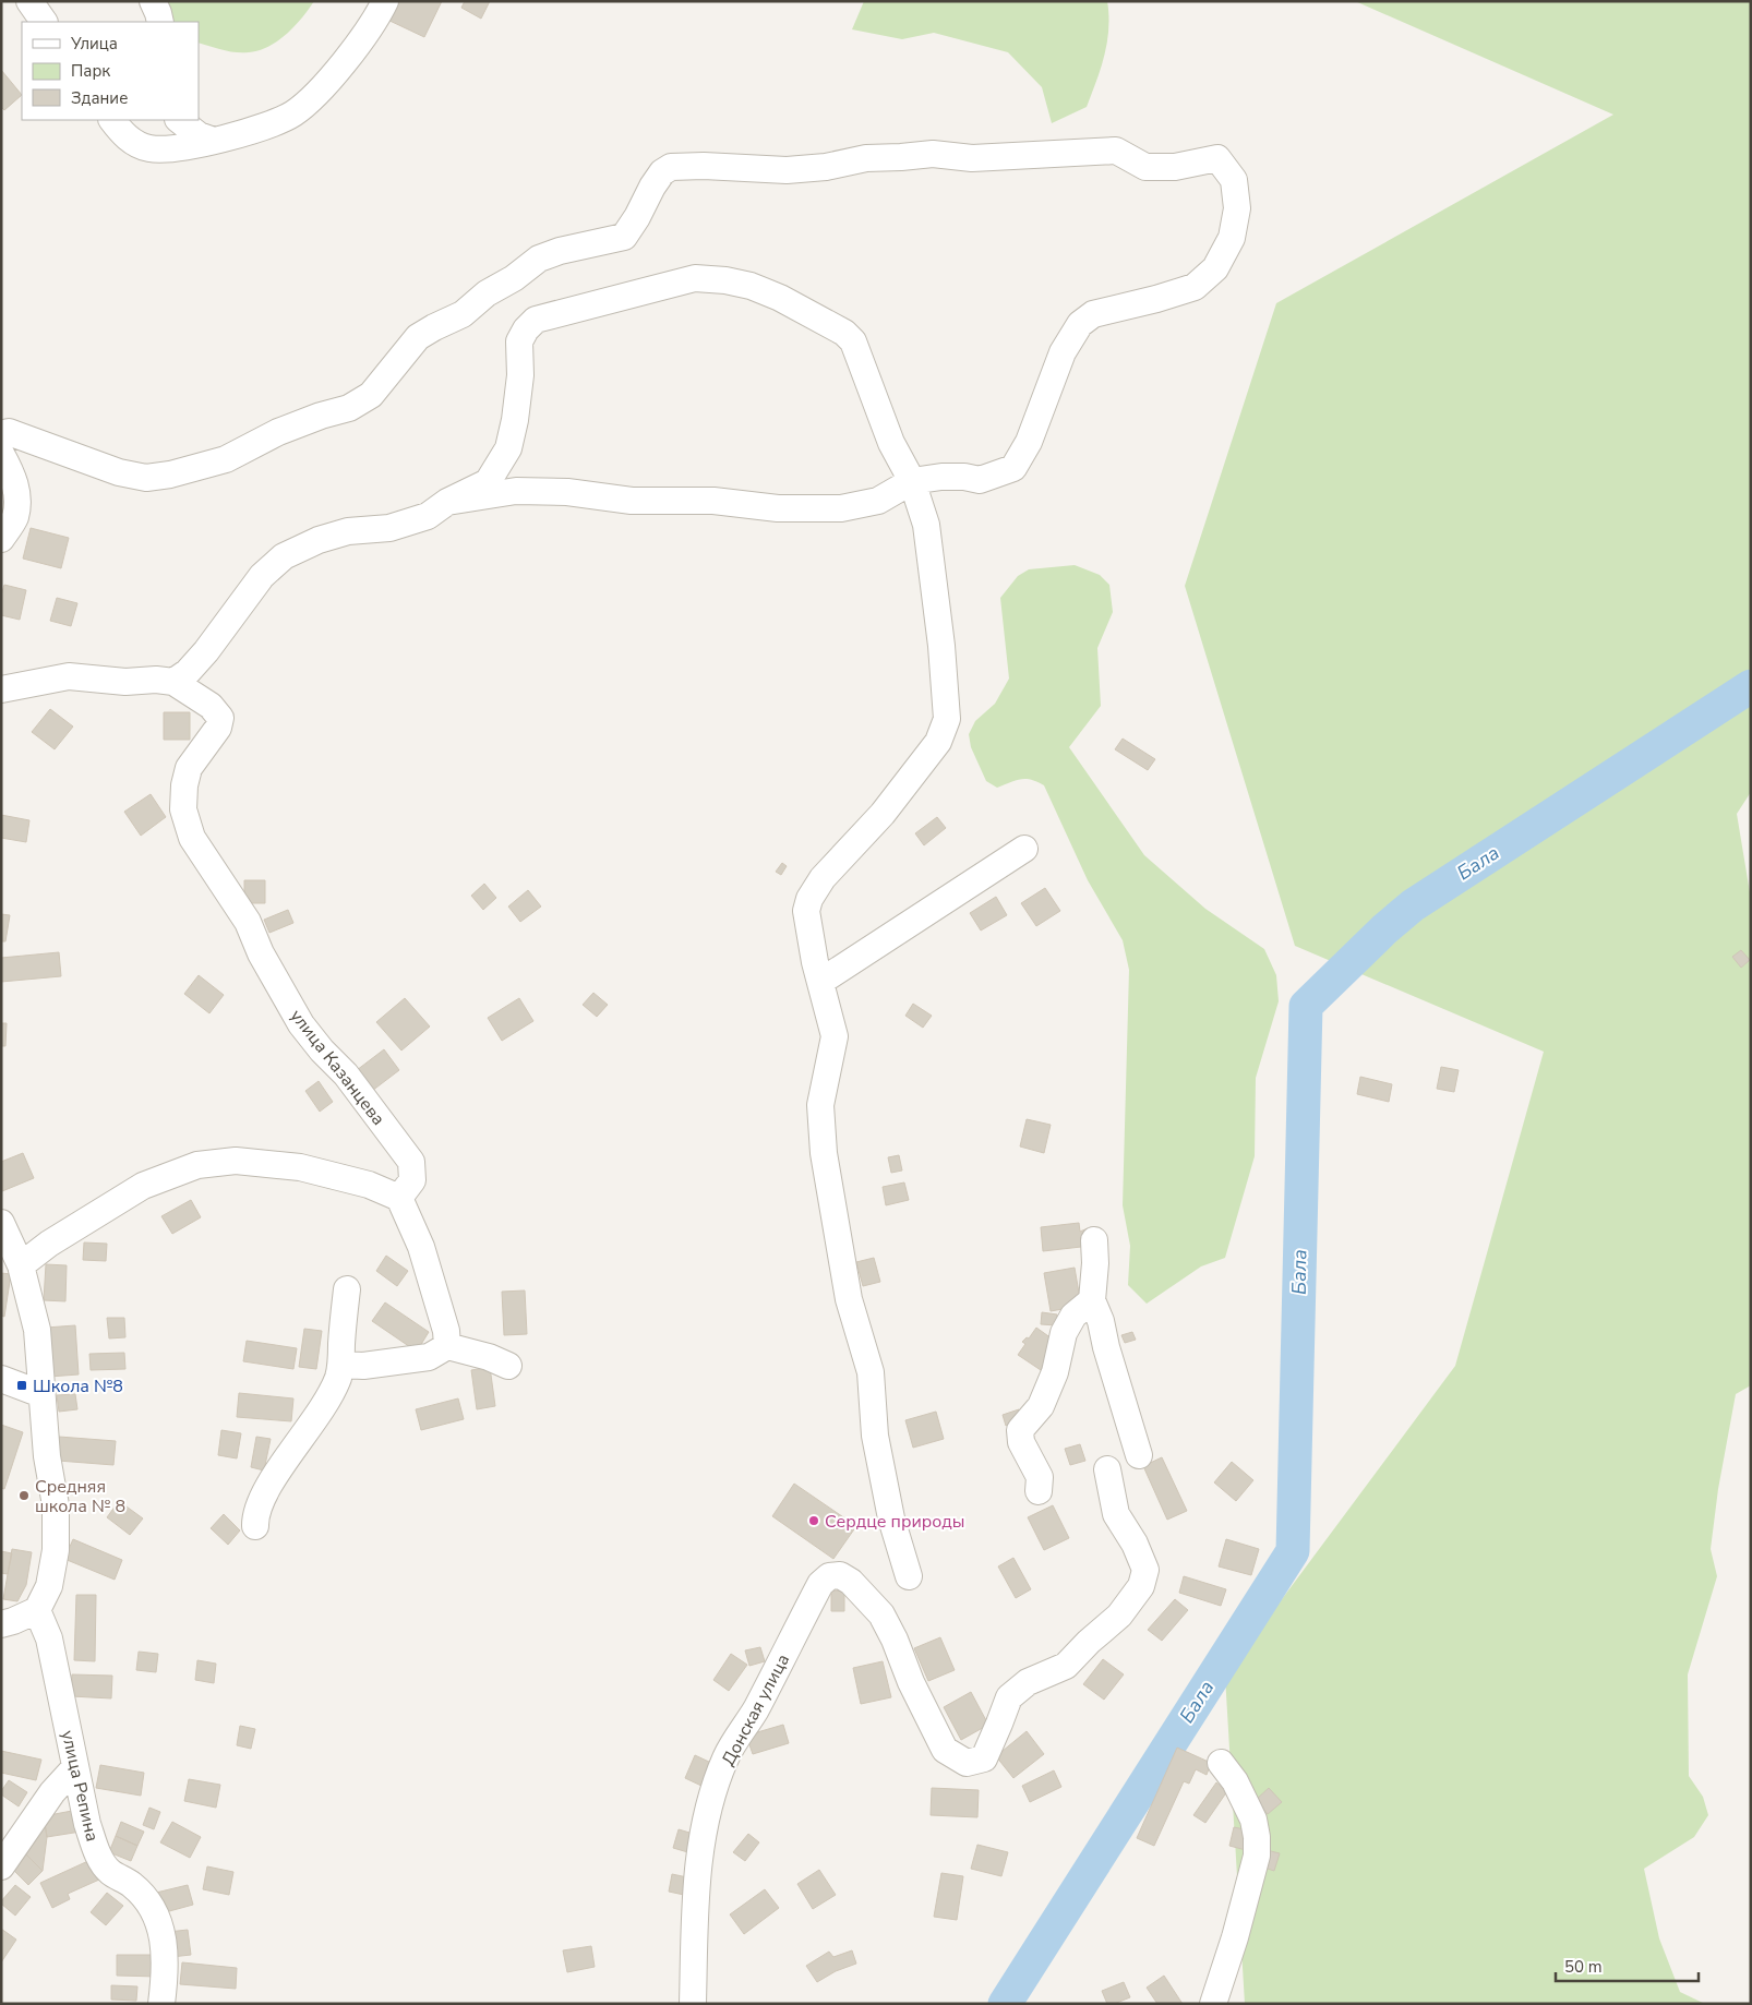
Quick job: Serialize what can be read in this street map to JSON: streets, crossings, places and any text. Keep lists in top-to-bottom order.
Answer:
{
  "streets": {
    "street": ["улица Казанцева", "Донская улица", "улица Репина"]
  },
  "water": ["Бала"],
  "places": {
    "transit": ["Школа №8"],
    "other": ["Средняя школа № 8", "Сердце природы"]
  },
  "legend": ["Улица", "Парк", "Здание"],
  "scale_bar": "50 m"
}
